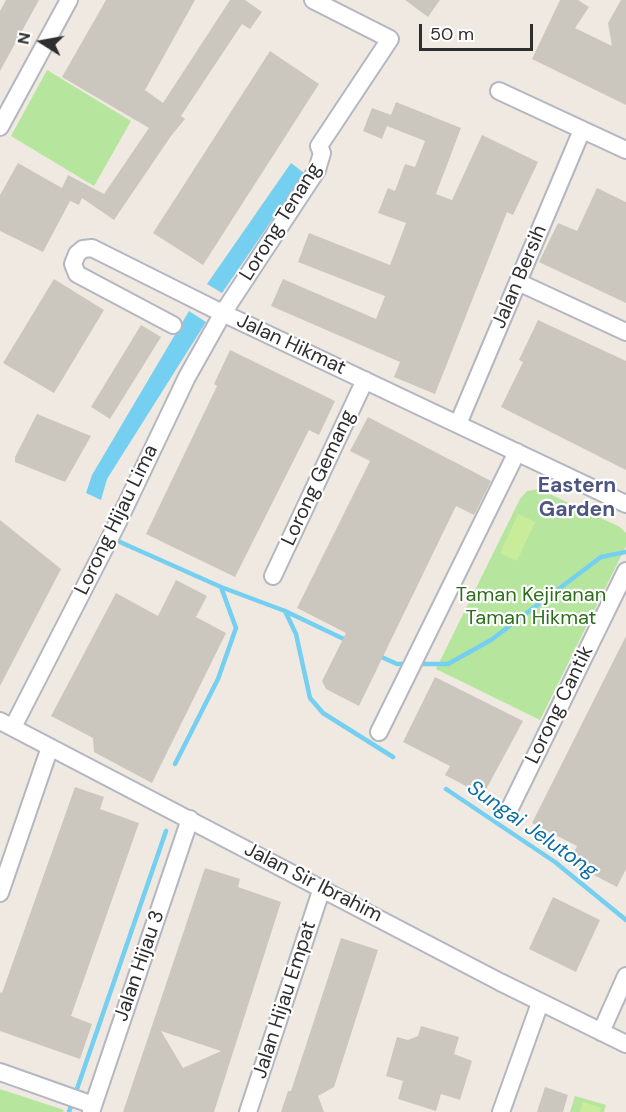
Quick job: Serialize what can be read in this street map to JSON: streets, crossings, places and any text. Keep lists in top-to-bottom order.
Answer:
{
  "streets": {
    "street": [
      "Lorong Tenang",
      "Jalan Bersih",
      "Jalan Hikmat",
      "Lorong Gemang",
      "Lorong Hijau Lima",
      "Lorong Cantik",
      "Jalan Sir Ibrahim",
      "Jalan Hijau 3",
      "Jalan Hijau Empat"
    ]
  },
  "crossings": [
    ["Lorong Tenang", "Jalan Hikmat"],
    ["Lorong Tenang", "Lorong Hijau Lima"],
    ["Jalan Bersih", "Jalan Hikmat"],
    ["Jalan Hikmat", "Lorong Gemang"],
    ["Jalan Hikmat", "Lorong Hijau Lima"],
    ["Lorong Hijau Lima", "Jalan Sir Ibrahim"],
    ["Jalan Sir Ibrahim", "Jalan Hijau 3"],
    ["Jalan Sir Ibrahim", "Jalan Hijau Empat"]
  ],
  "districts": ["Eastern Garden"],
  "water": ["Sungai Jelutong"],
  "parks": ["Taman Kejiranan Taman Hikmat"],
  "scale_bar": "50 m",
  "north": "left"
}
